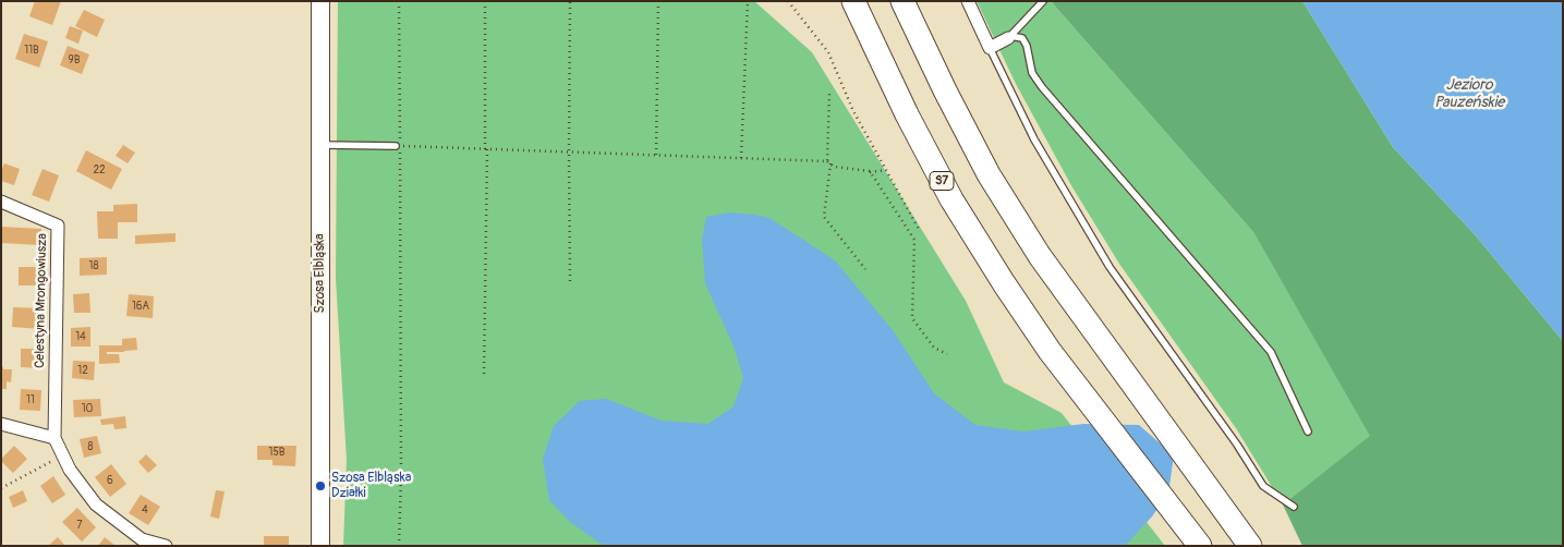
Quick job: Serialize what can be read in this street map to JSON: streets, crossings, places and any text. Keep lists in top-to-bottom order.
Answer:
{
  "streets": {
    "highway": ["S7"],
    "main road": ["Szosa Elbląska"],
    "street": ["Celestyna Mrongowiusza"]
  },
  "water": ["Jezioro Pauzeńskie"],
  "places": ["Szosa Elbląska Działki"],
  "house_numbers": [
    "11B",
    "9B",
    "22",
    "18",
    "16A",
    "14",
    "12",
    "11",
    "10",
    "8",
    "15B",
    "6",
    "4",
    "7"
  ]
}
